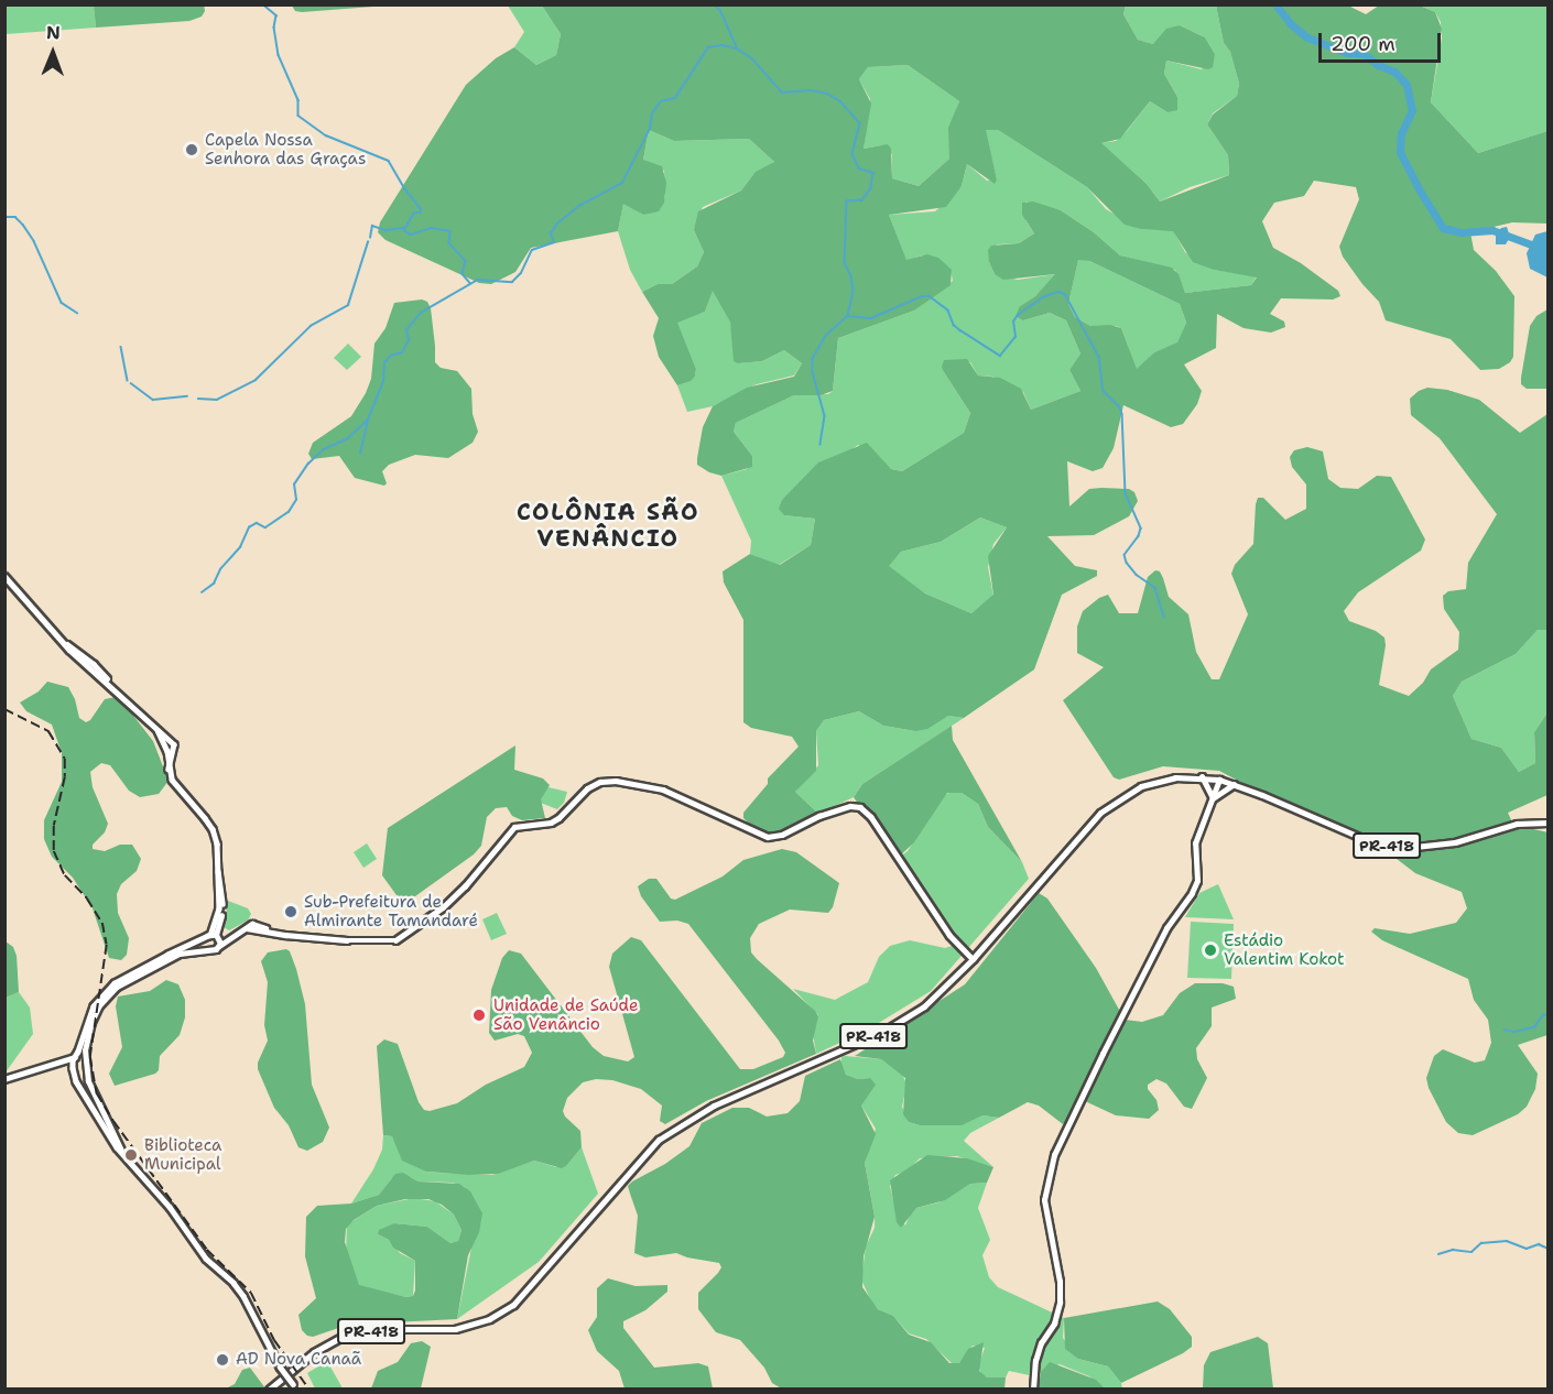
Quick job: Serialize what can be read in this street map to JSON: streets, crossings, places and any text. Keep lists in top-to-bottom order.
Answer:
{
  "streets": {
    "highway": ["PR-418"]
  },
  "districts": ["COLÔNIA SÃO VENÂNCIO"],
  "places": [
    "Capela Nossa Senhora das Graças",
    "Sub-Prefeitura de Almirante Tamandaré",
    "Estádio Valentim Kokot",
    "Unidade de Saúde São Venâncio",
    "Biblioteca Municipal",
    "AD Nova Canaã"
  ],
  "scale_bar": "200 m",
  "north": "top"
}
